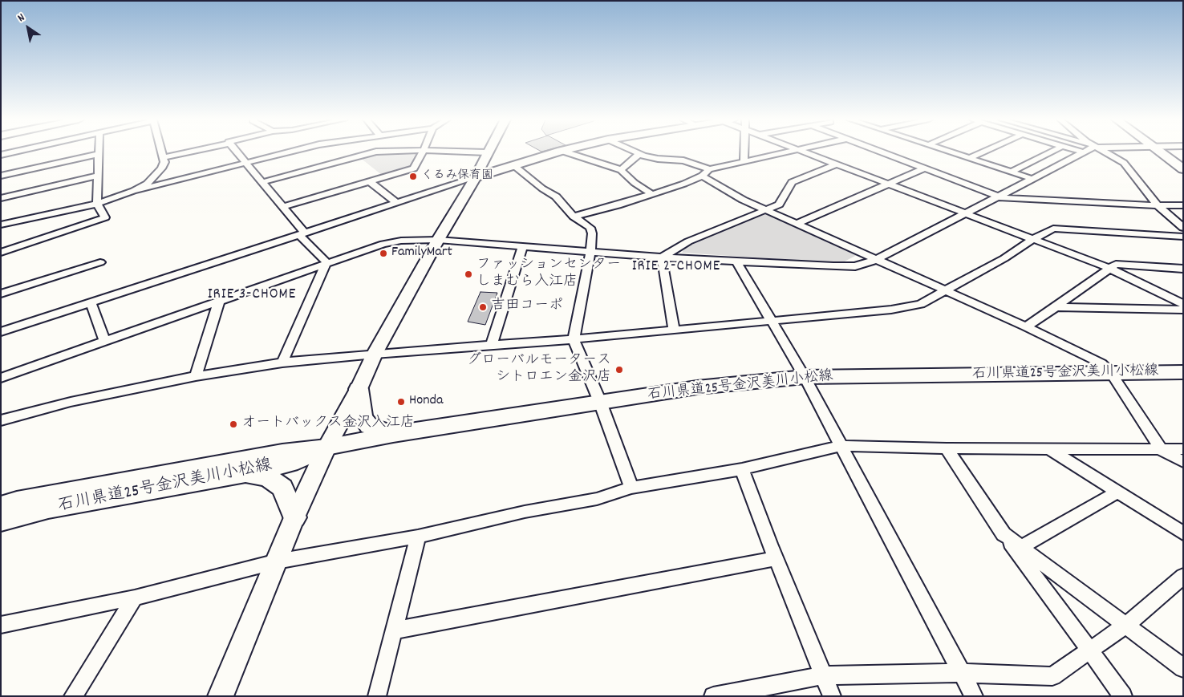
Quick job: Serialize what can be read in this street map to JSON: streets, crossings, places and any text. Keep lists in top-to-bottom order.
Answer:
{
  "streets": {
    "main road": ["石川県道25号金沢美川小松線"]
  },
  "districts": ["IRIE 2-CHOME", "IRIE 3-CHOME"],
  "places": [
    "くるみ保育園",
    "FamilyMart",
    "ファッションセンター しまむら入江店",
    "吉田コーポ",
    "グローバルモータース シトロエン金沢店",
    "Honda",
    "オートバックス金沢入江店"
  ],
  "north": "top left"
}
